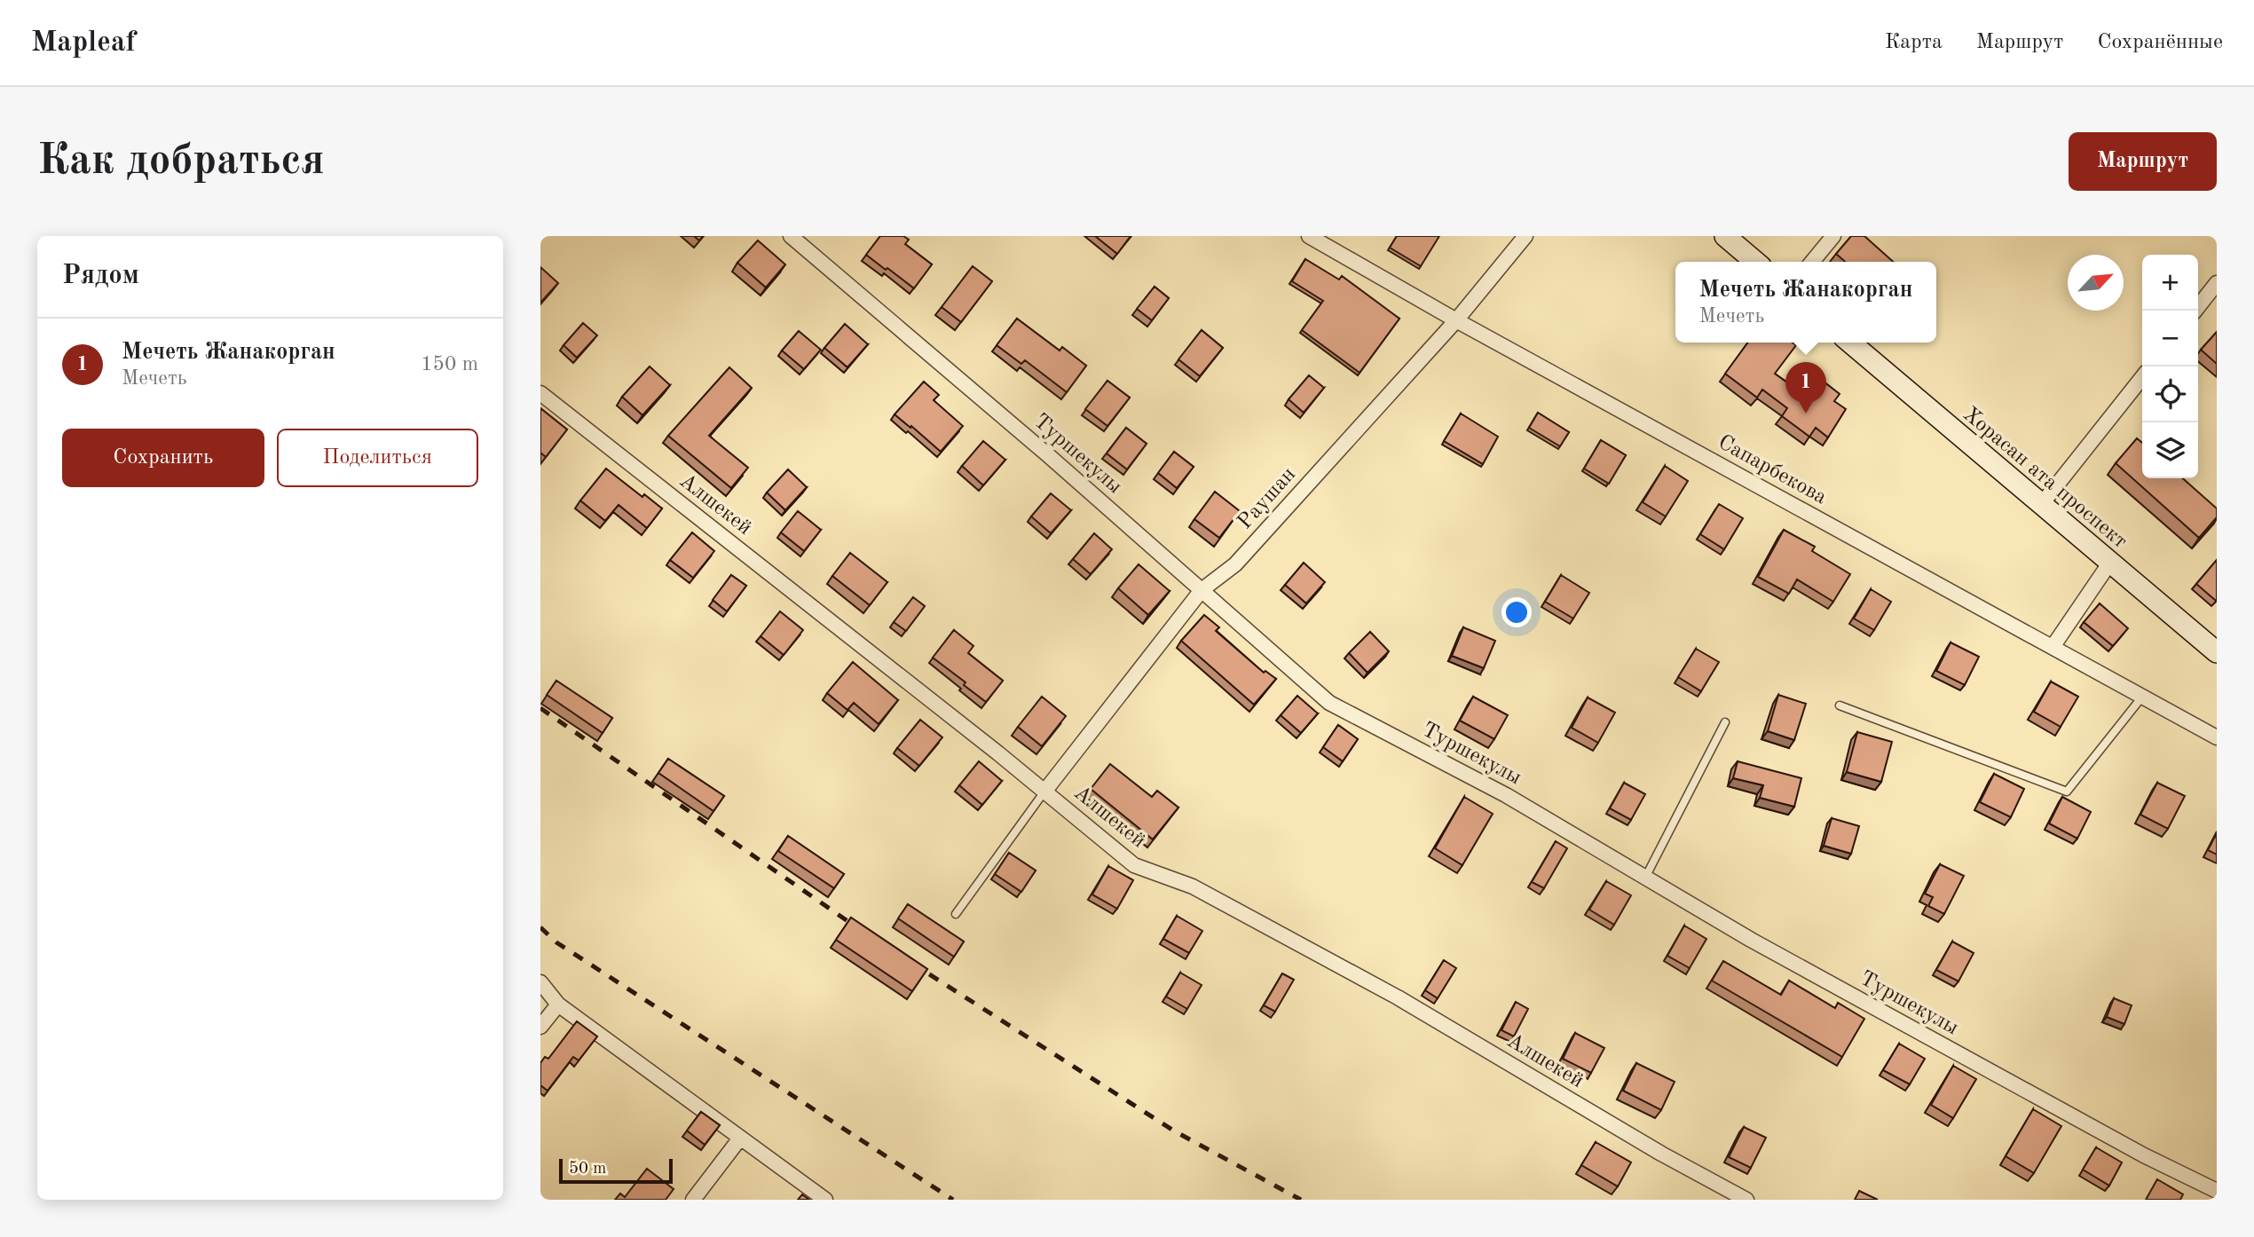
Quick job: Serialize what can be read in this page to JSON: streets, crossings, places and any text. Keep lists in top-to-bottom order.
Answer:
{
  "streets": {
    "main road": ["Хорасан ата проспект"],
    "street": [
      "Туршекулы",
      "Сапарбекова",
      "Раушан",
      "Алшекей"
    ]
  },
  "crossings": [
    ["Туршекулы", "Раушан"],
    ["Сапарбекова", "Раушан"],
    ["Раушан", "Алшекей"]
  ],
  "scale_bar": "50 m",
  "north": "top right",
  "page": {
    "header": "Mapleaf",
    "nav": ["Карта", "Маршрут", "Сохранённые"],
    "buttons": [
      "Маршрут",
      ["Сохранить", "Поделиться"]
    ],
    "title": "Как добраться",
    "heading": "Рядом",
    "map_buttons": ["+", "−"],
    "popup": ["Мечеть Жанакорган", "Мечеть"],
    "list": [
      {
        "mark": "1",
        "name": "Мечеть Жанакорган",
        "note": "Мечеть",
        "value": "150 m"
      }
    ],
    "pins": "1",
    "scale": "50 m"
  }
}
